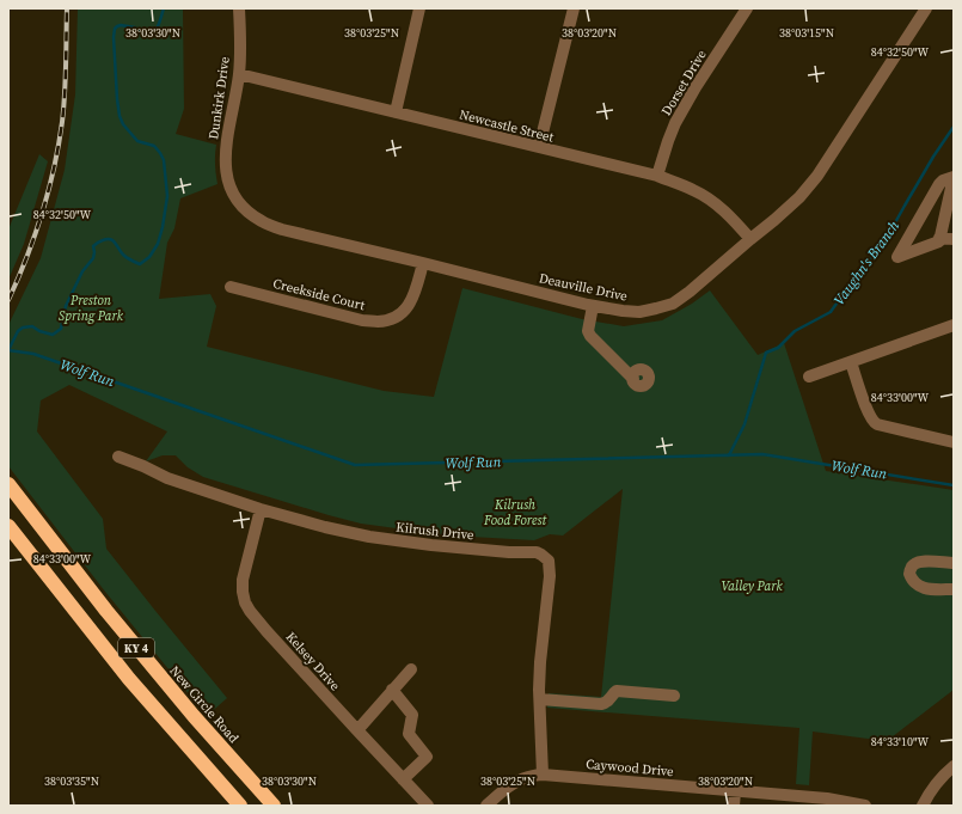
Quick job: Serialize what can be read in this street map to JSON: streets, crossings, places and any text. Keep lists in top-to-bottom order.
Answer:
{
  "streets": {
    "highway": ["KY 4", "New Circle Road"],
    "street": [
      "Dorset Drive",
      "Dunkirk Drive",
      "Newcastle Street",
      "Deauville Drive",
      "Creekside Court",
      "Kilrush Drive",
      "Kelsey Drive",
      "Caywood Drive"
    ]
  },
  "crossings": [
    ["Dorset Drive", "Newcastle Street"],
    ["Dunkirk Drive", "Newcastle Street"],
    ["Dunkirk Drive", "Deauville Drive"],
    ["Newcastle Street", "Deauville Drive"],
    ["Deauville Drive", "Creekside Court"],
    ["Kilrush Drive", "Kelsey Drive"],
    ["Kilrush Drive", "Caywood Drive"]
  ],
  "water": ["Vaughn's Branch", "Wolf Run"],
  "parks": ["Preston Spring Park", "Kilrush Food Forest", "Valley Park"],
  "coordinates": [
    "38°03'30\"N",
    "38°03'25\"N",
    "38°03'20\"N",
    "38°03'15\"N",
    "84°32'50\"W",
    "84°33'00\"W",
    "84°33'10\"W",
    "38°03'35\"N"
  ]
}
